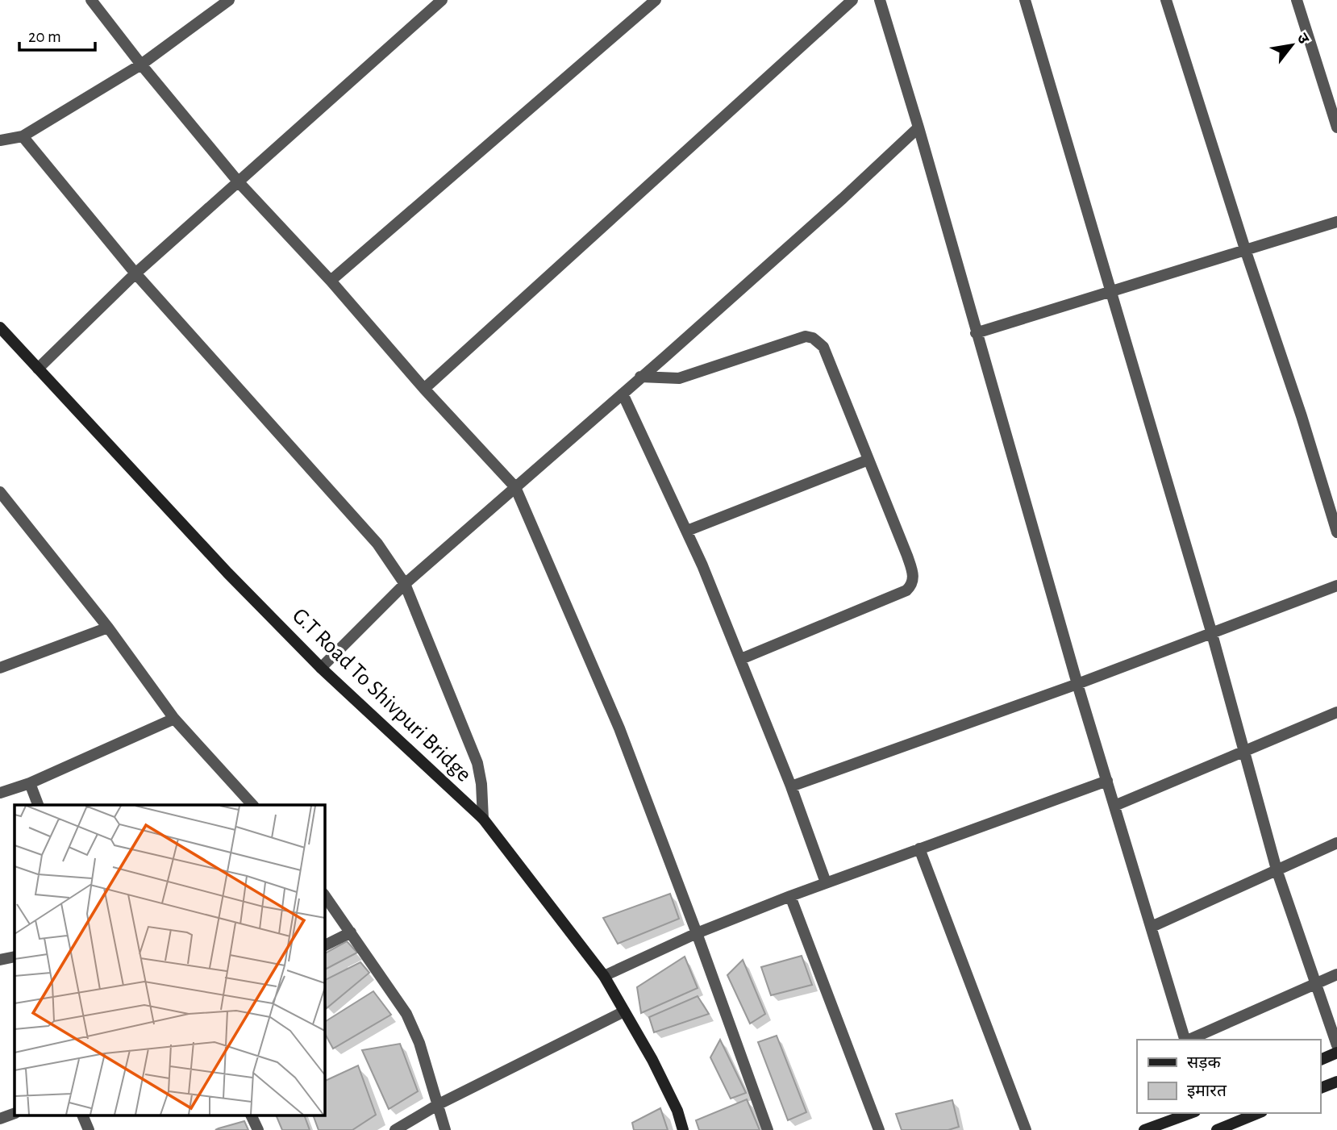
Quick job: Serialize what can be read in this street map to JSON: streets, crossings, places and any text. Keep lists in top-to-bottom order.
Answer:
{
  "streets": {
    "street": ["G.T Road To Shivpuri Bridge"]
  },
  "legend": ["सड़क", "इमारत"],
  "scale_bar": "20 m",
  "north": "top right"
}
